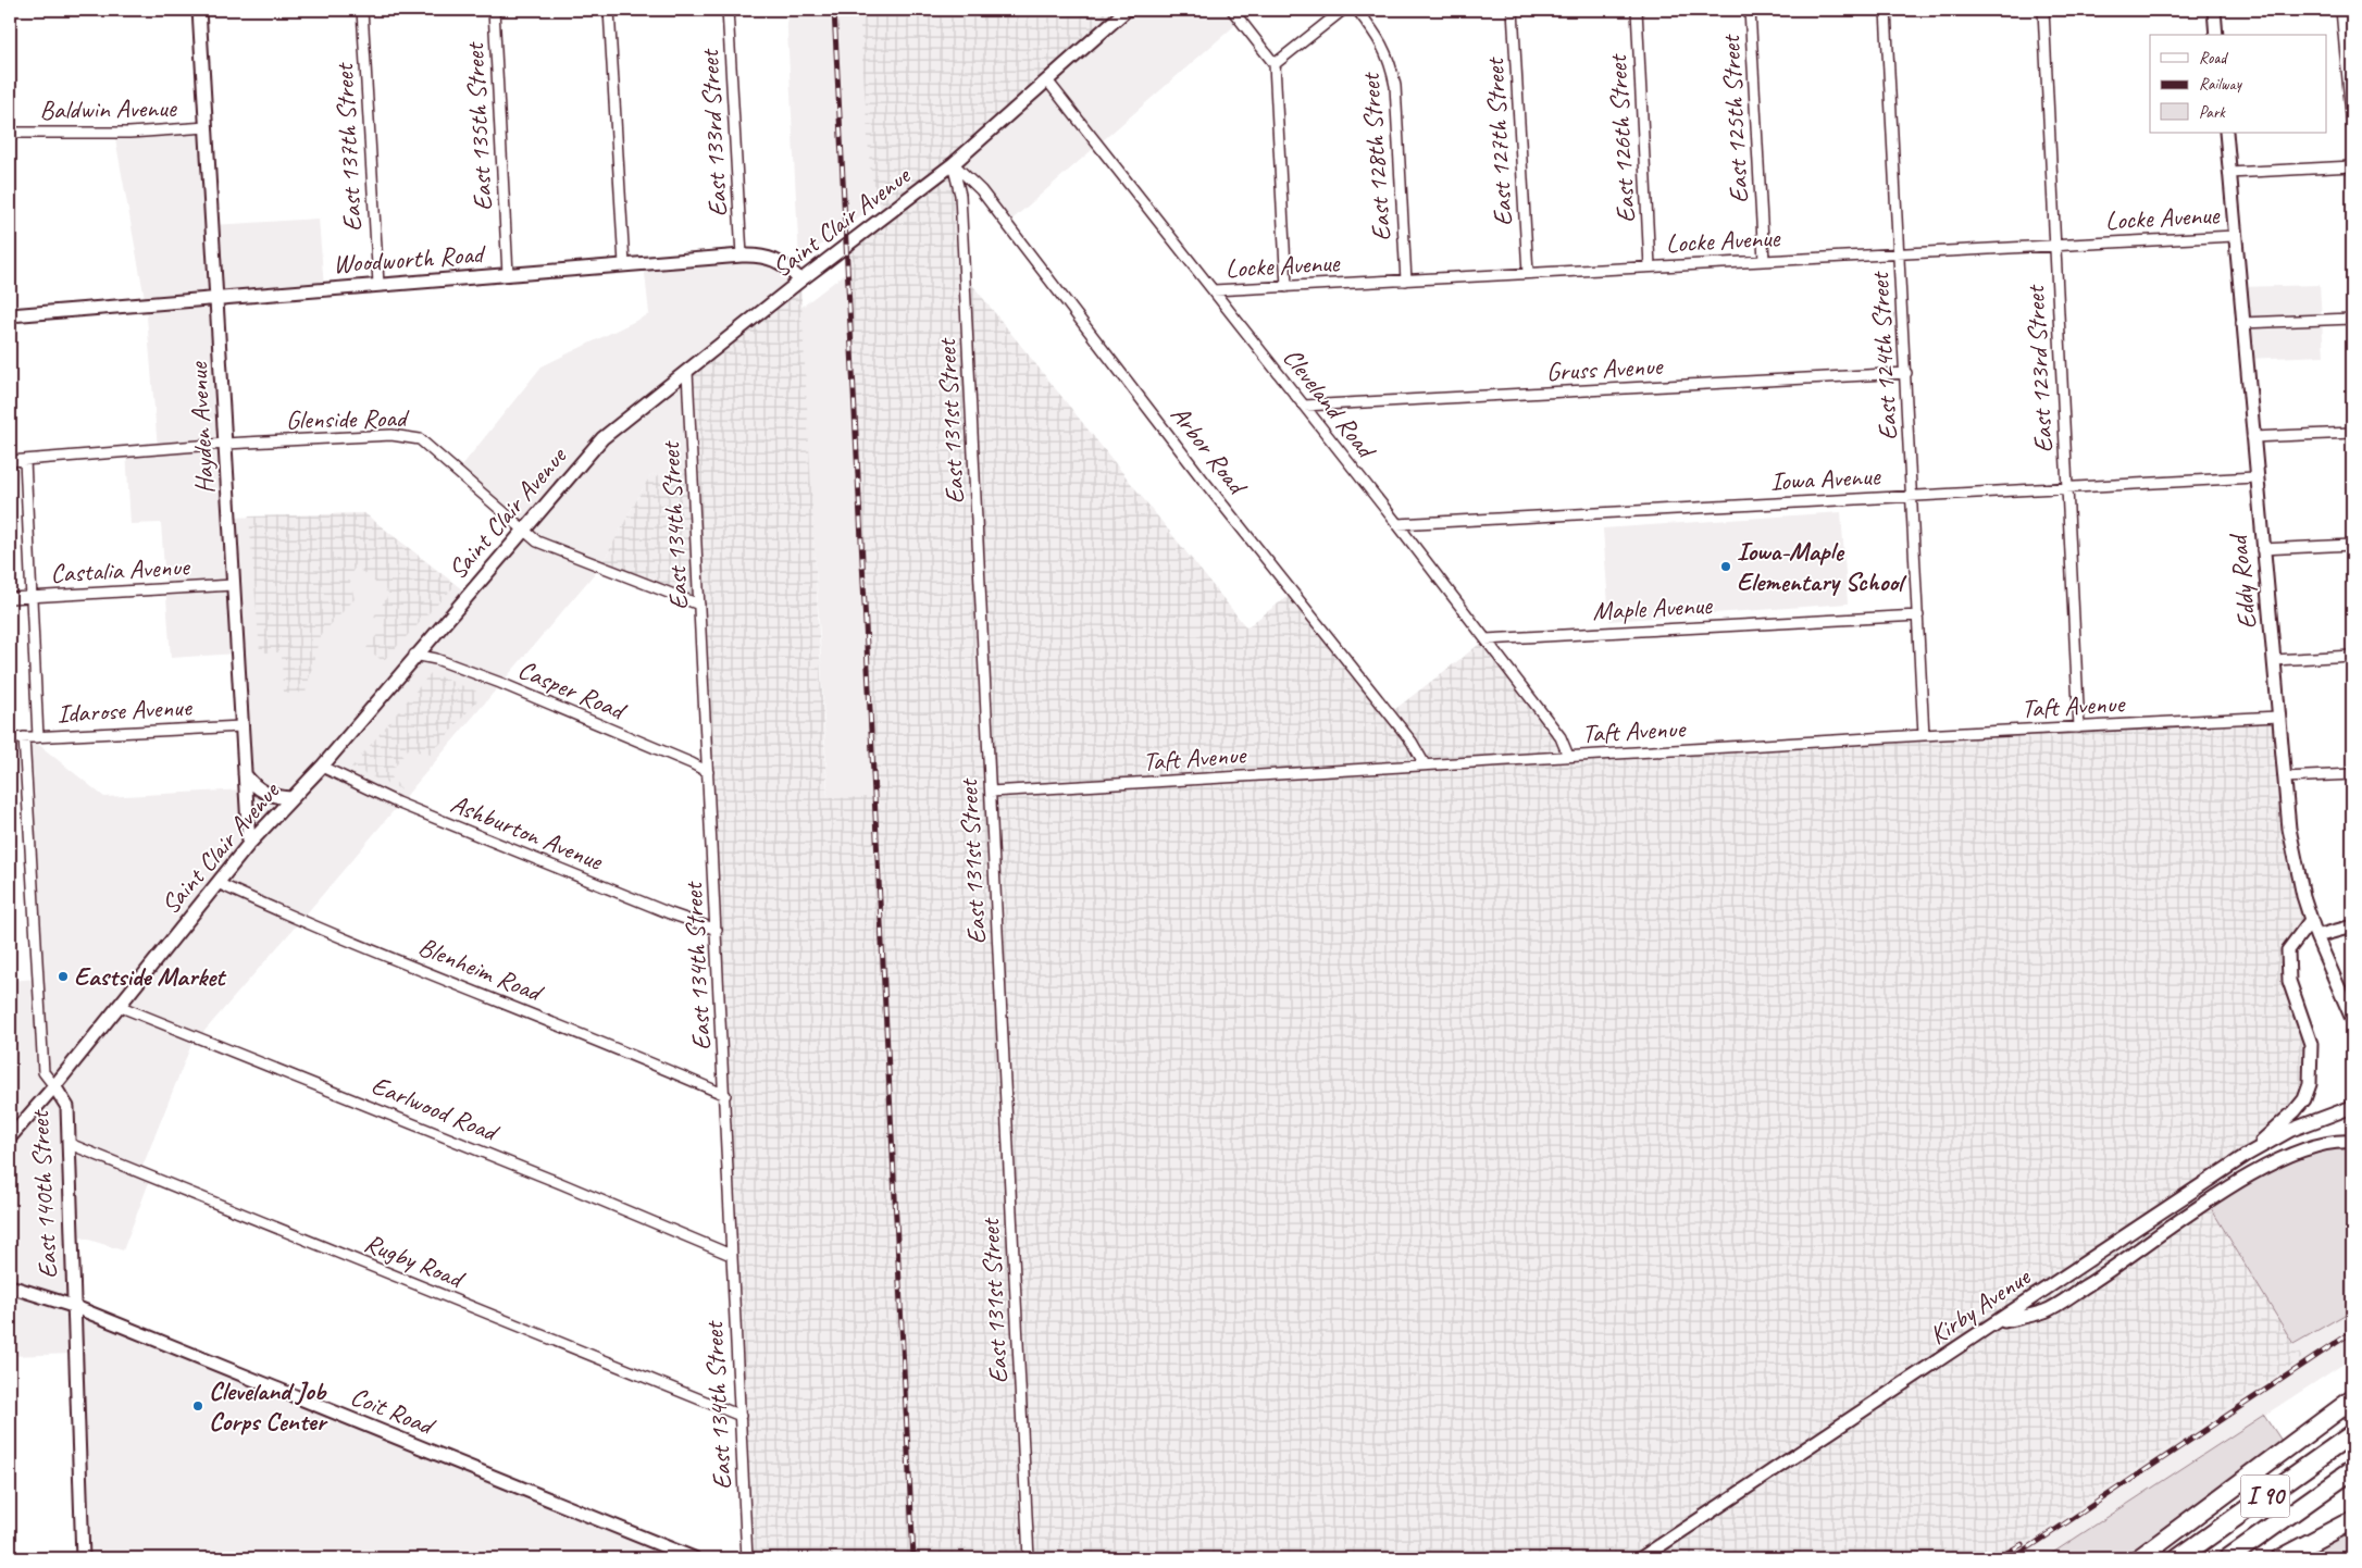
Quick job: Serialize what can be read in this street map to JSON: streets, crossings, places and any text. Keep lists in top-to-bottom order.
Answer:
{
  "streets": {
    "highway": ["I 90"],
    "street": [
      "Baldwin Avenue",
      "East 125th Street",
      "East 135th Street",
      "East 133rd Street",
      "East 126th Street",
      "East 127th Street",
      "East 137th Street",
      "East 128th Street",
      "Locke Avenue",
      "Saint Clair Avenue",
      "Woodworth Road",
      "East 124th Street",
      "Gruss Avenue",
      "East 123rd Street",
      "Cleveland Road",
      "Glenside Road",
      "East 131st Street",
      "Hayden Avenue",
      "Arbor Road",
      "Iowa Avenue",
      "East 134th Street",
      "Castalia Avenue",
      "Eddy Road",
      "Maple Avenue",
      "Casper Road",
      "Taft Avenue",
      "Idarose Avenue",
      "Ashburton Avenue",
      "Blenheim Road",
      "Earlwood Road",
      "East 140th Street",
      "Rugby Road",
      "Kirby Avenue",
      "Coit Road"
    ]
  },
  "crossings": [
    ["Baldwin Avenue", "Hayden Avenue"],
    ["East 125th Street", "Locke Avenue"],
    ["East 135th Street", "Woodworth Road"],
    ["East 133rd Street", "Woodworth Road"],
    ["East 126th Street", "Locke Avenue"],
    ["East 127th Street", "Locke Avenue"],
    ["East 137th Street", "Woodworth Road"],
    ["East 128th Street", "Locke Avenue"],
    ["Locke Avenue", "East 124th Street"],
    ["Locke Avenue", "East 123rd Street"],
    ["Locke Avenue", "Cleveland Road"],
    ["Locke Avenue", "Eddy Road"],
    ["Saint Clair Avenue", "Woodworth Road"],
    ["Saint Clair Avenue", "Cleveland Road"],
    ["Saint Clair Avenue", "Glenside Road"],
    ["Saint Clair Avenue", "East 131st Street"],
    ["Saint Clair Avenue", "Hayden Avenue"],
    ["Saint Clair Avenue", "Arbor Road"],
    ["Saint Clair Avenue", "East 134th Street"],
    ["Saint Clair Avenue", "Casper Road"],
    ["Saint Clair Avenue", "Ashburton Avenue"],
    ["Saint Clair Avenue", "Blenheim Road"],
    ["Saint Clair Avenue", "Earlwood Road"],
    ["Saint Clair Avenue", "East 140th Street"],
    ["Woodworth Road", "Hayden Avenue"],
    ["East 124th Street", "Gruss Avenue"],
    ["East 124th Street", "Iowa Avenue"],
    ["East 124th Street", "Maple Avenue"],
    ["East 124th Street", "Taft Avenue"],
    ["Gruss Avenue", "Cleveland Road"],
    ["East 123rd Street", "Iowa Avenue"],
    ["East 123rd Street", "Taft Avenue"],
    ["Cleveland Road", "Iowa Avenue"],
    ["Cleveland Road", "Maple Avenue"],
    ["Cleveland Road", "Taft Avenue"],
    ["Glenside Road", "Hayden Avenue"],
    ["Glenside Road", "East 134th Street"],
    ["East 131st Street", "Arbor Road"],
    ["East 131st Street", "Taft Avenue"],
    ["Hayden Avenue", "Castalia Avenue"],
    ["Hayden Avenue", "Idarose Avenue"],
    ["Arbor Road", "Taft Avenue"],
    ["Iowa Avenue", "Eddy Road"],
    ["East 134th Street", "Casper Road"],
    ["East 134th Street", "Ashburton Avenue"],
    ["East 134th Street", "Blenheim Road"],
    ["East 134th Street", "Earlwood Road"],
    ["East 134th Street", "Rugby Road"],
    ["Eddy Road", "Taft Avenue"],
    ["Idarose Avenue", "East 140th Street"],
    ["East 140th Street", "Rugby Road"],
    ["East 140th Street", "Coit Road"]
  ],
  "places": ["Iowa-Maple Elementary School", "Eastside Market", "Cleveland Job Corps Center"],
  "legend": ["Road", "Railway", "Park"]
}
